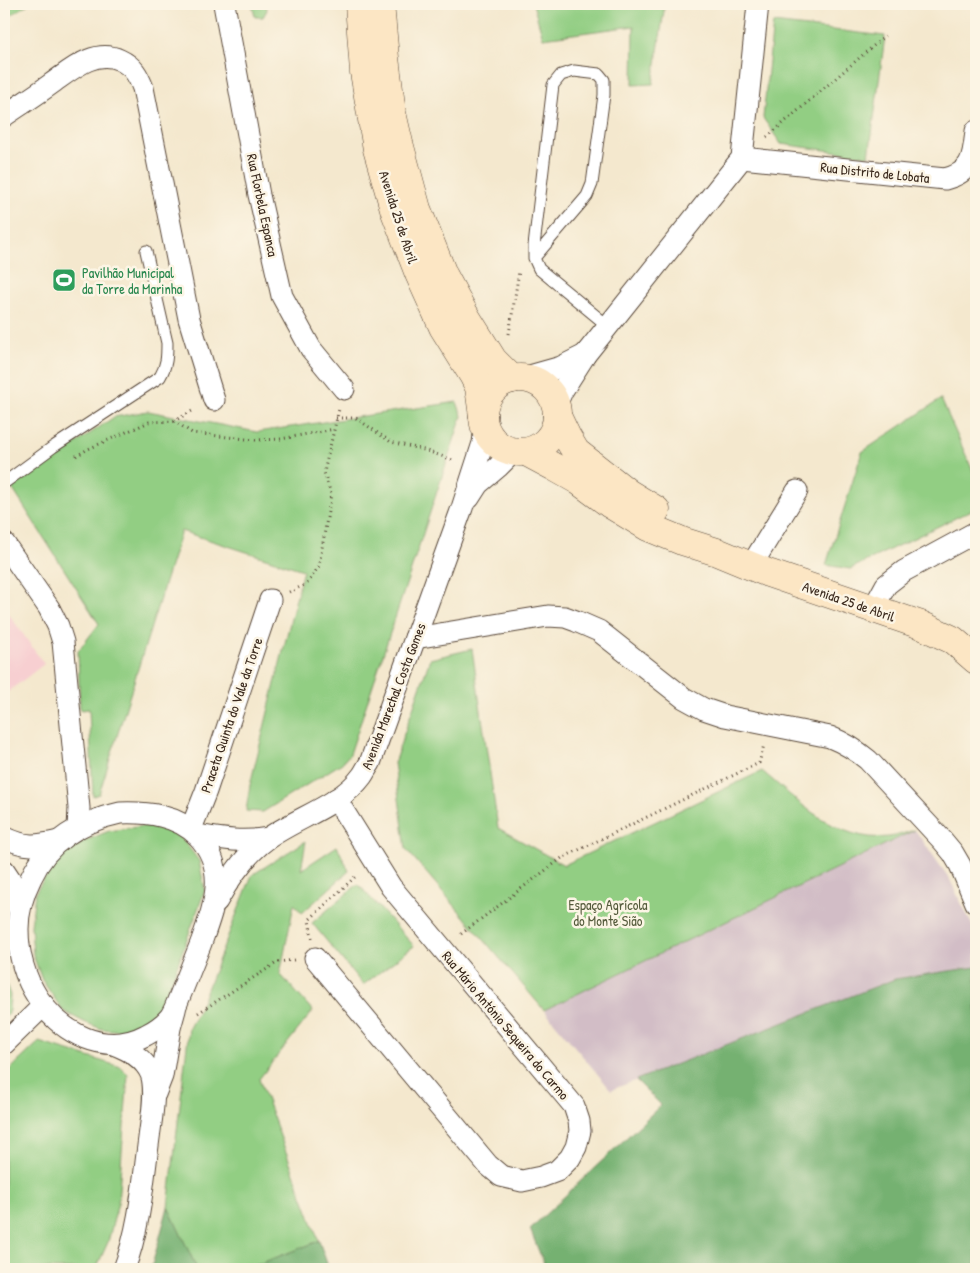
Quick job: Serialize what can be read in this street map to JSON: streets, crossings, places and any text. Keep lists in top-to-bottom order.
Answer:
{
  "streets": {
    "main road": ["Avenida 25 de Abril"],
    "street": [
      "Rua Distrito de Lobata",
      "Rua Florbela Espanca",
      "Avenida Marechal Costa Gomes",
      "Praceta Quinta do Vale da Torre",
      "Rua Mário António Sequeira do Carmo"
    ]
  },
  "crossings": [
    ["Avenida 25 de Abril", "Avenida Marechal Costa Gomes"],
    ["Avenida Marechal Costa Gomes", "Praceta Quinta do Vale da Torre"],
    ["Avenida Marechal Costa Gomes", "Rua Mário António Sequeira do Carmo"]
  ],
  "parks": ["Espaço Agrícola do Monte Sião"],
  "places": {
    "sports": ["Pavilhão Municipal da Torre da Marinha"]
  }
}
